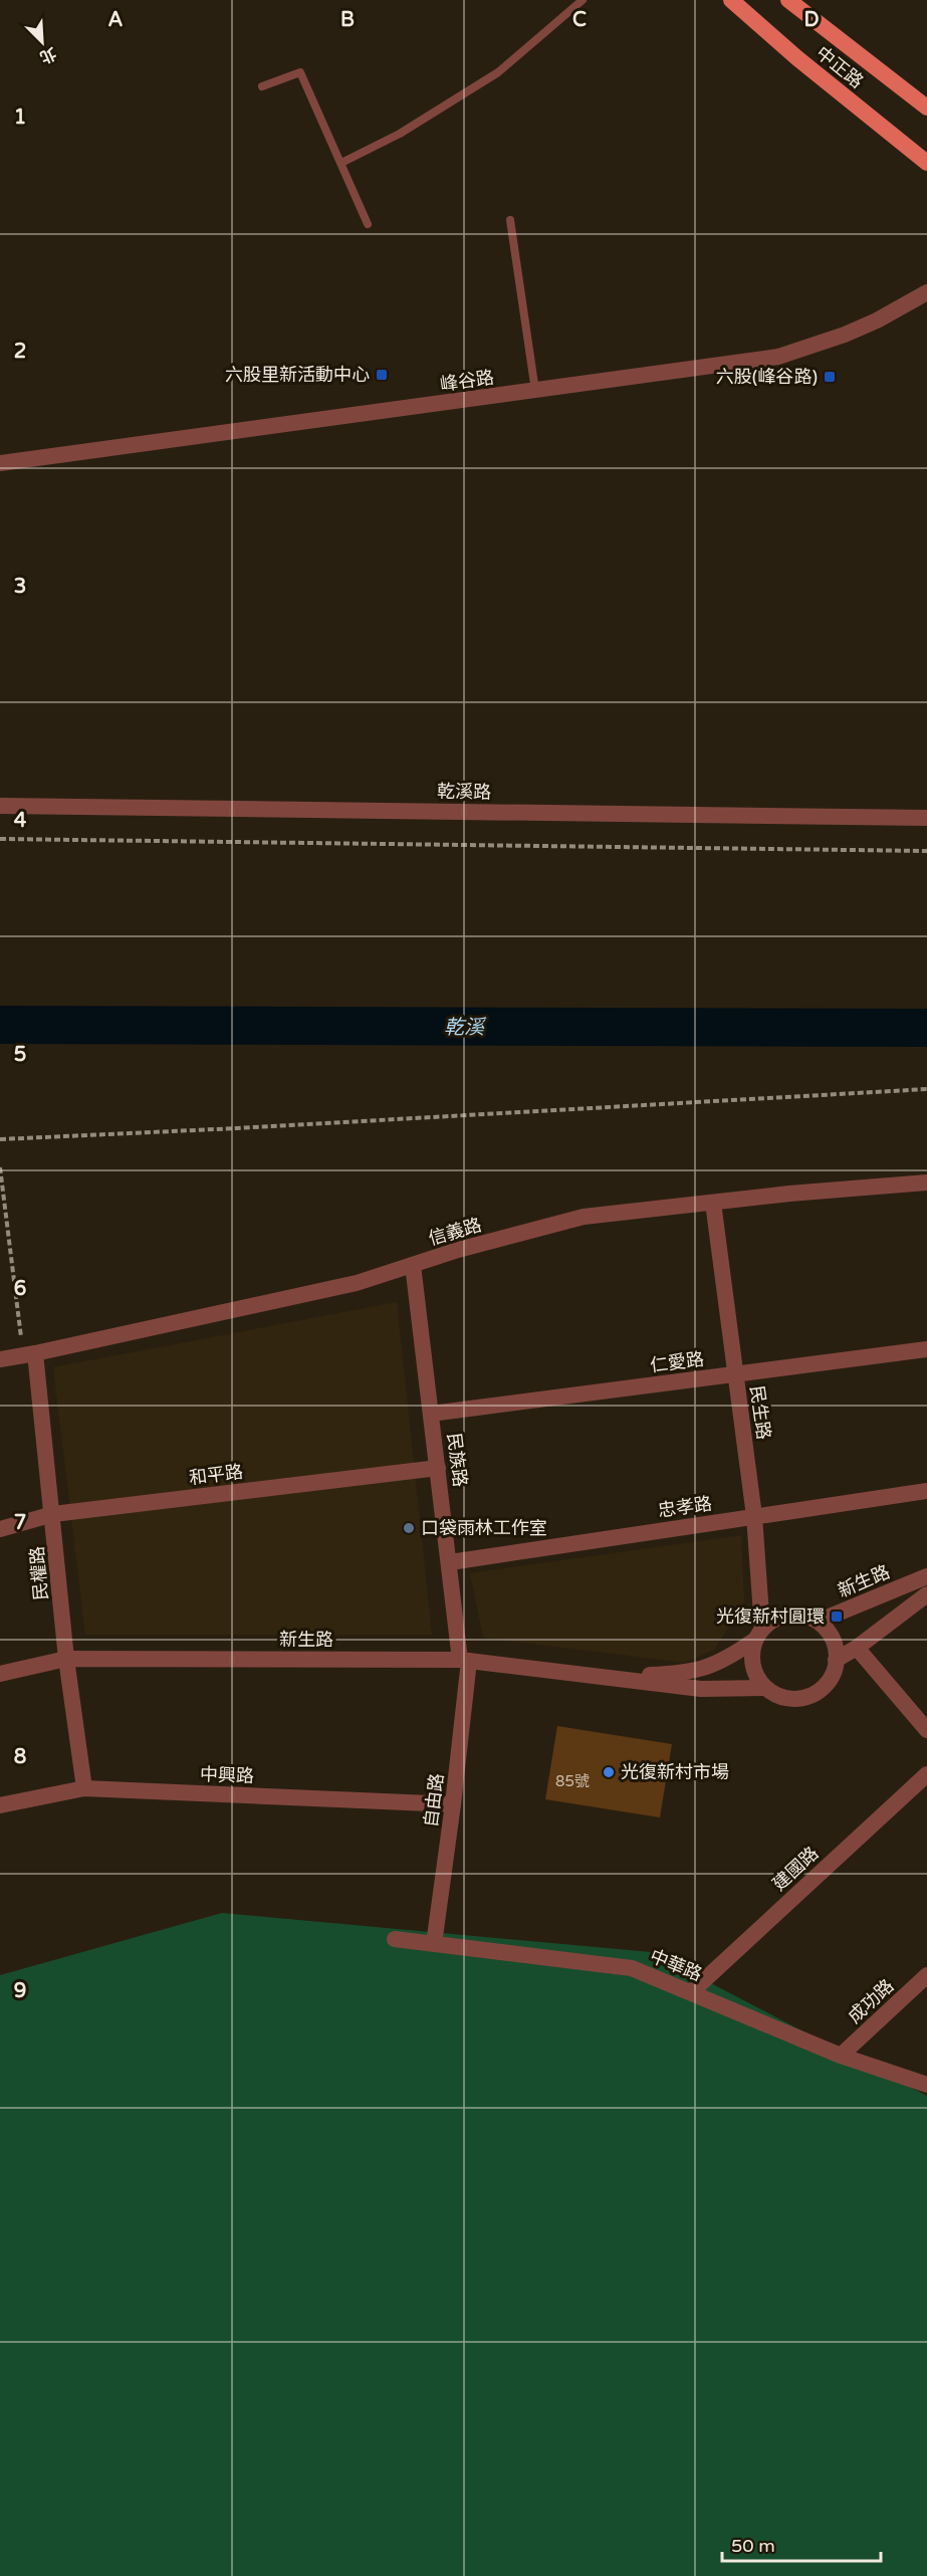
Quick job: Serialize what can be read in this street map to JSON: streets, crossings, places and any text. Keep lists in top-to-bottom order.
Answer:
{
  "streets": {
    "main road": ["中正路"],
    "street": [
      "峰谷路",
      "乾溪路",
      "信義路",
      "仁愛路",
      "民生路",
      "民族路",
      "和平路",
      "忠孝路",
      "民權路",
      "新生路",
      "中興路",
      "自由路",
      "建國路",
      "中華路",
      "成功路"
    ]
  },
  "crossings": [
    ["信義路", "民生路"],
    ["信義路", "民族路"],
    ["信義路", "民權路"],
    ["仁愛路", "民生路"],
    ["仁愛路", "民族路"],
    ["民生路", "忠孝路"],
    ["民生路", "新生路"],
    ["民族路", "和平路"],
    ["民族路", "忠孝路"],
    ["民族路", "新生路"],
    ["民族路", "自由路"],
    ["和平路", "民權路"],
    ["民權路", "新生路"],
    ["民權路", "中興路"],
    ["新生路", "自由路"],
    ["中興路", "自由路"],
    ["自由路", "中華路"],
    ["建國路", "中華路"],
    ["中華路", "成功路"]
  ],
  "water": ["乾溪"],
  "places": {
    "transit": ["六股里新活動中心", "六股(峰谷路)", "光復新村圓環"],
    "other": ["口袋雨林工作室", "光復新村市場"]
  },
  "house_numbers": ["85號"],
  "scale_bar": "50 m",
  "north": "bottom right",
  "grid": {
    "columns": [
      "A",
      "B",
      "C",
      "D"
    ],
    "rows": [
      "1",
      "2",
      "3",
      "4",
      "5",
      "6",
      "7",
      "8",
      "9"
    ]
  }
}
